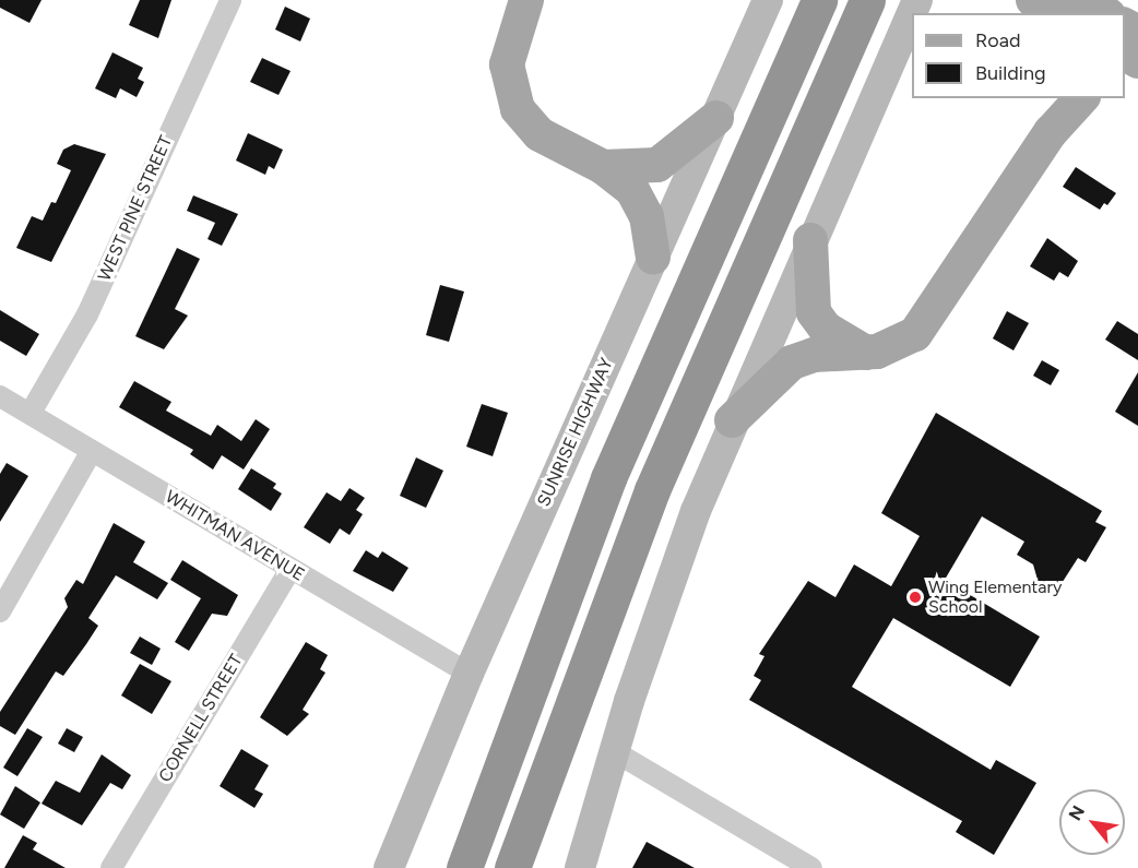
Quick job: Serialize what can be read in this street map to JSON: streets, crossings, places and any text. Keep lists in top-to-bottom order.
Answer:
{
  "streets": {
    "main road": ["SUNRISE HIGHWAY"],
    "street": ["WEST PINE STREET", "WHITMAN AVENUE", "CORNELL STREET"]
  },
  "crossings": [
    ["WEST PINE STREET", "WHITMAN AVENUE"],
    ["SUNRISE HIGHWAY", "WHITMAN AVENUE"],
    ["WHITMAN AVENUE", "CORNELL STREET"]
  ],
  "places": ["Wing Elementary School"],
  "legend": ["Road", "Building"],
  "north": "top left"
}
